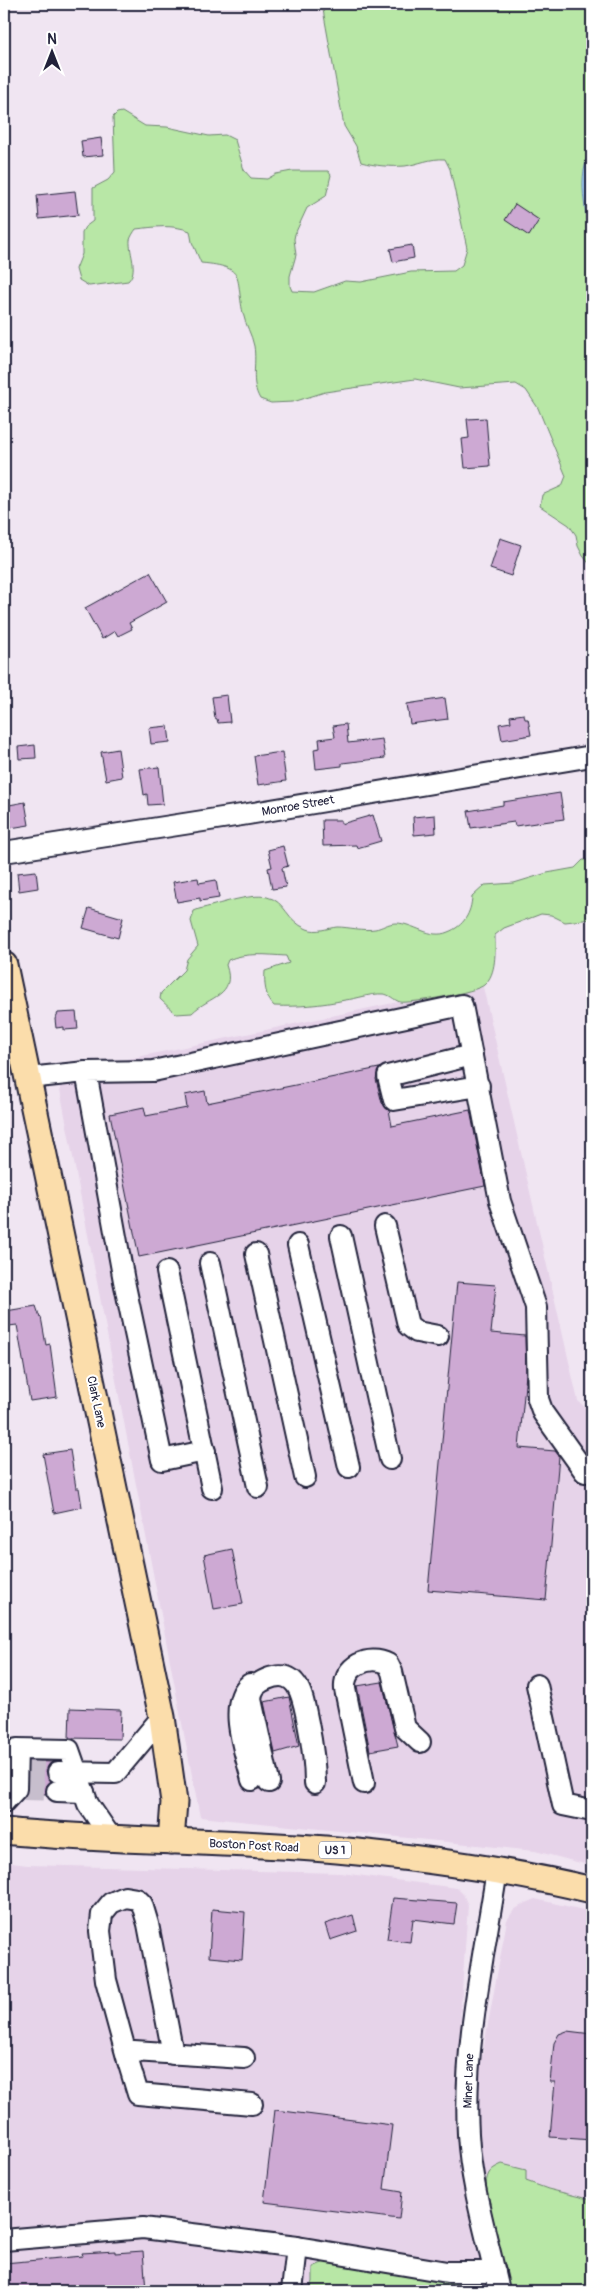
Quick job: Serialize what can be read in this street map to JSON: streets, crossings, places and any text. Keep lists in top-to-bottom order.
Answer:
{
  "streets": {
    "main road": ["Clark Lane", "Boston Post Road", "US 1"],
    "street": ["Monroe Street", "Miner Lane"]
  },
  "crossings": [
    ["Clark Lane", "Boston Post Road"],
    ["Boston Post Road", "Miner Lane"]
  ],
  "north": "top"
}
